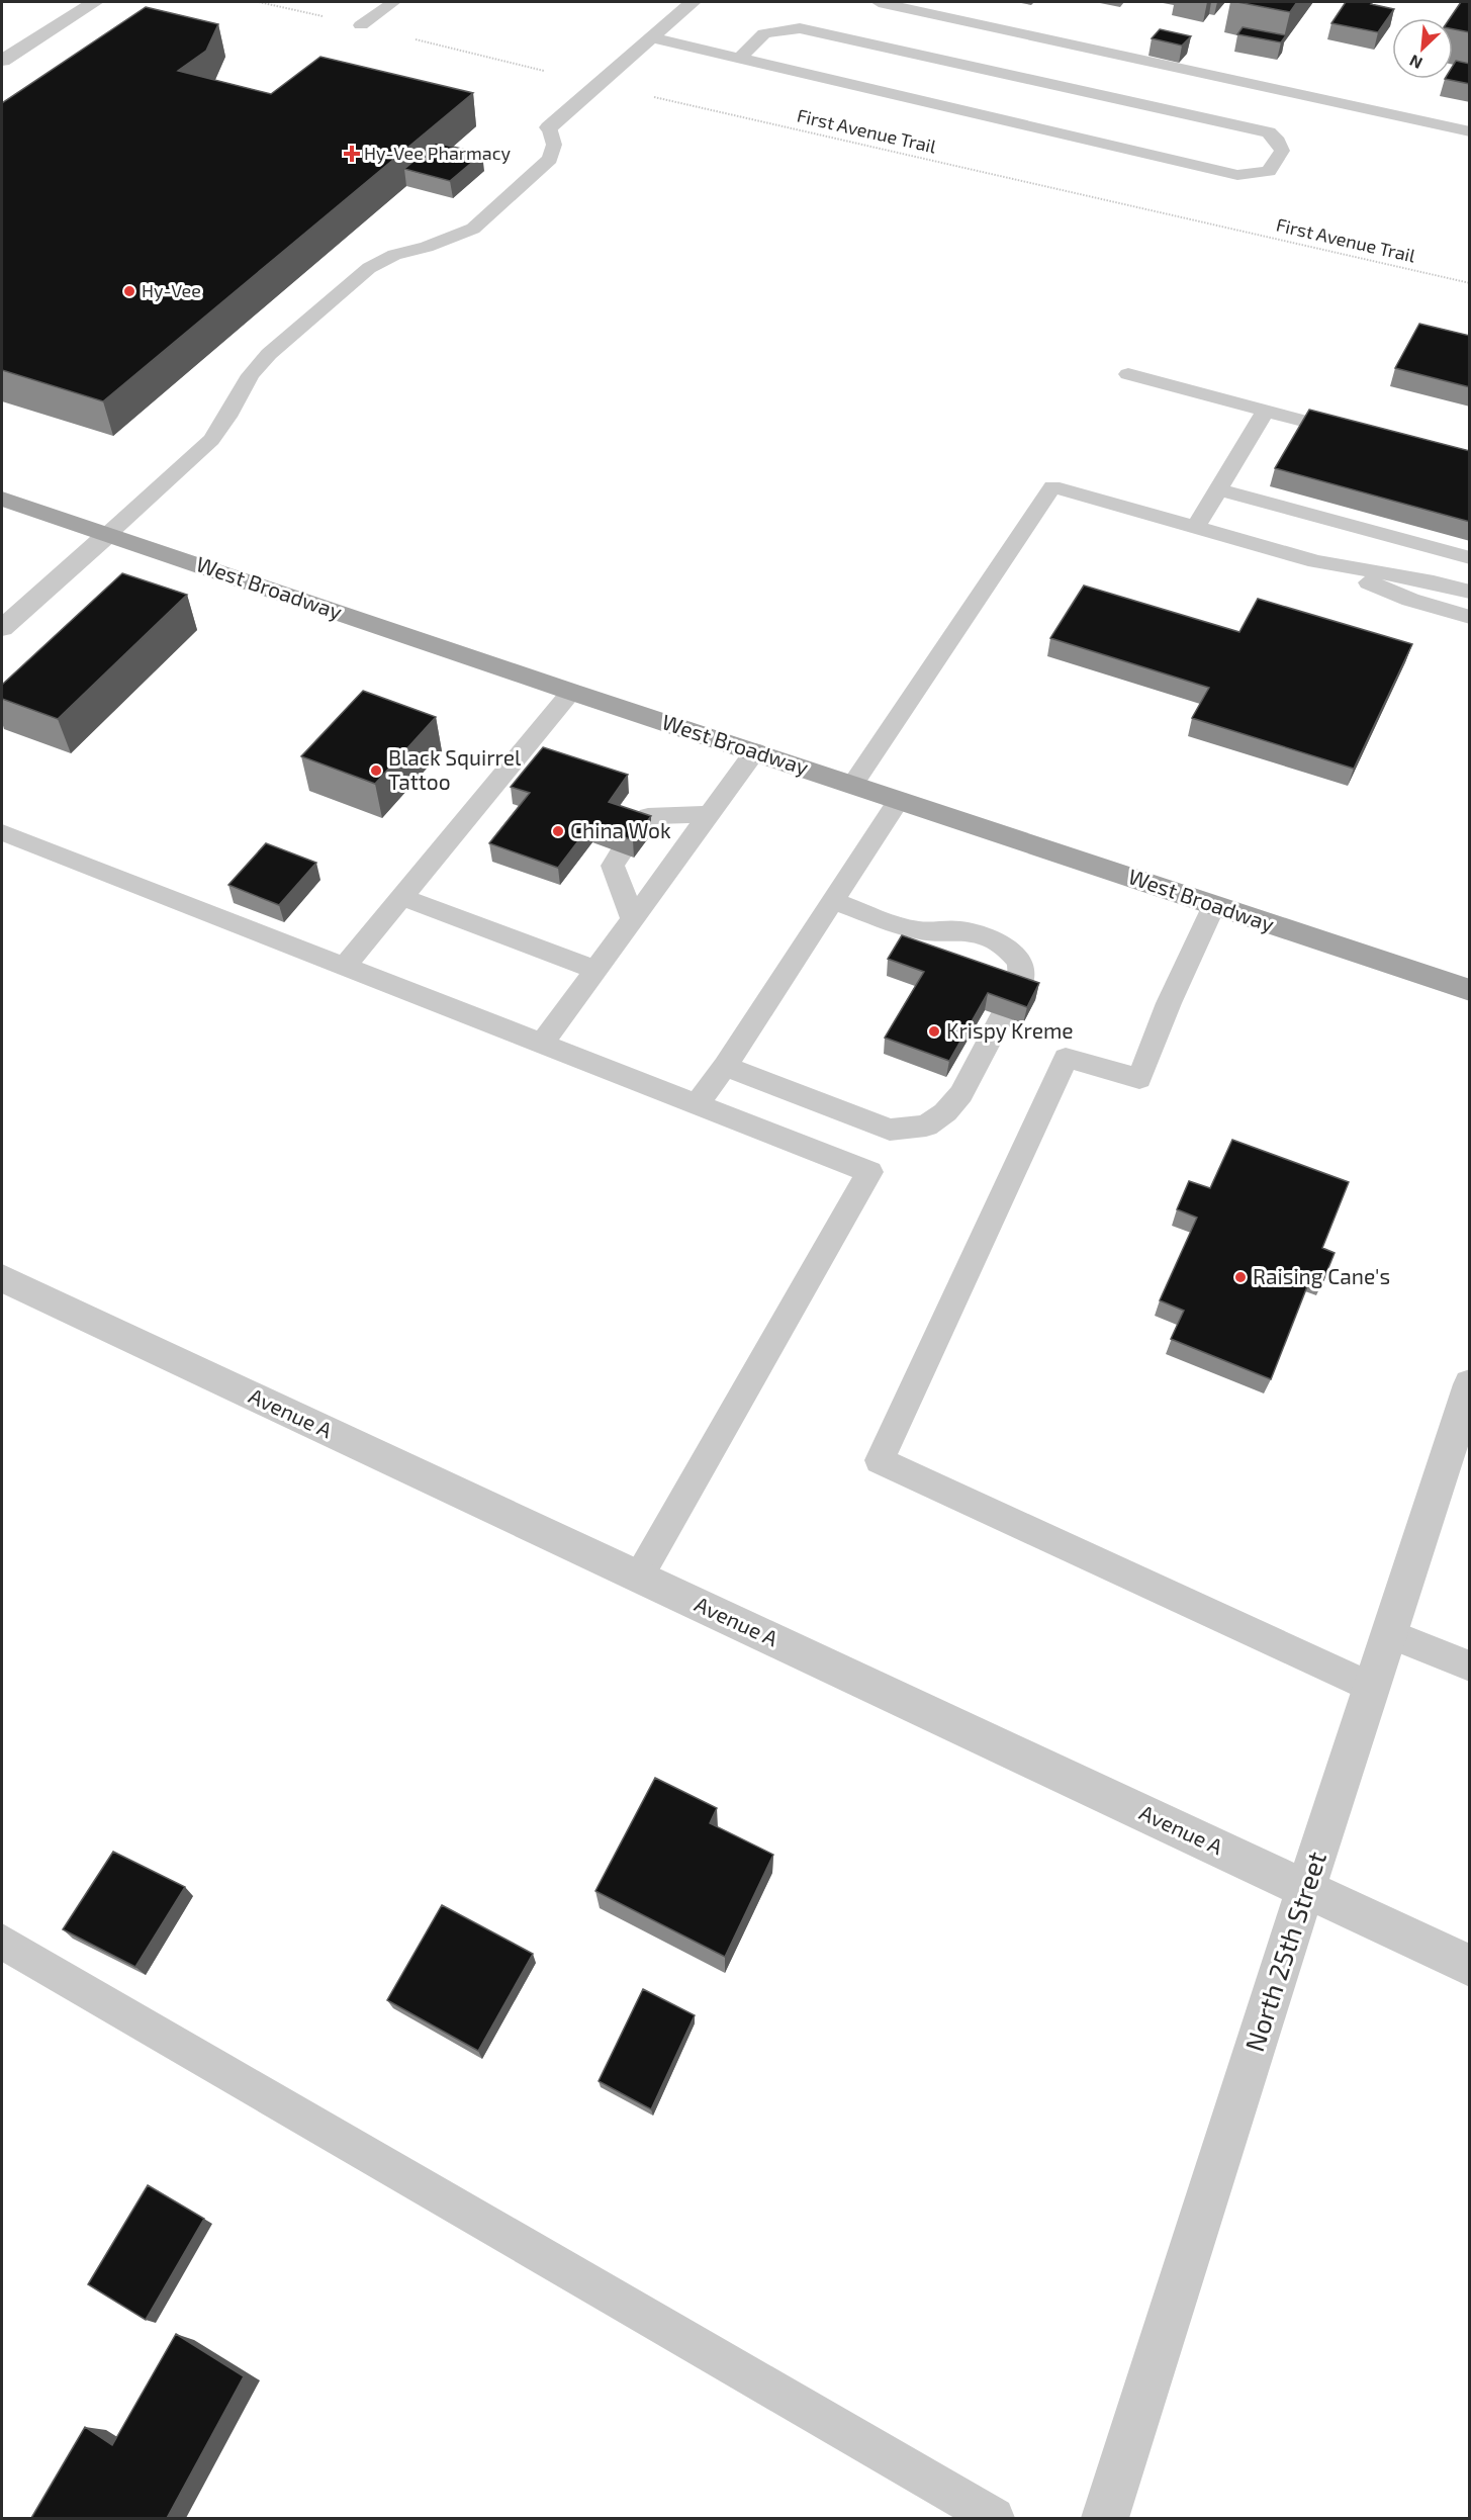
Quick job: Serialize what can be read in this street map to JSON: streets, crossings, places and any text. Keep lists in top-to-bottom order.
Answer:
{
  "streets": {
    "main road": ["West Broadway"],
    "street": ["Avenue A", "North 25th Street"],
    "path": ["First Avenue Trail"]
  },
  "crossings": [
    ["Avenue A", "North 25th Street"]
  ],
  "places": {
    "health": ["Hy-Vee Pharmacy"],
    "other": [
      "Hy-Vee",
      "Black Squirrel Tattoo",
      "China Wok",
      "Krispy Kreme",
      "Raising Cane's"
    ]
  },
  "north": "bottom left"
}
